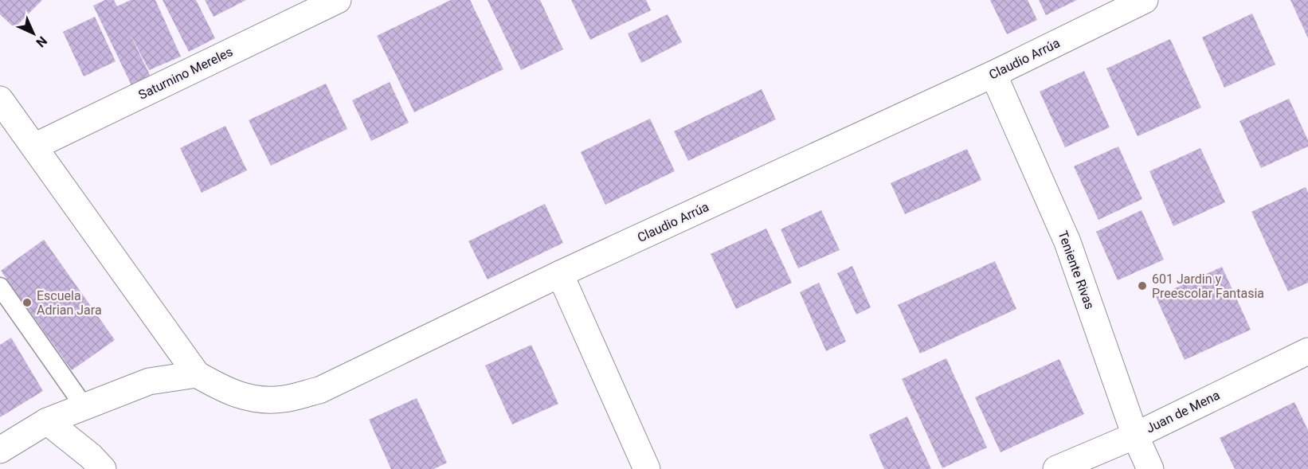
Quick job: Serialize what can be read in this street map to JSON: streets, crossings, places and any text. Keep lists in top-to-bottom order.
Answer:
{
  "streets": {
    "street": [
      "Claudio Arrúa",
      "Saturnino Mereles",
      "Teniente Rivas",
      "Juan de Mena"
    ]
  },
  "crossings": [
    ["Claudio Arrúa", "Teniente Rivas"],
    ["Teniente Rivas", "Juan de Mena"]
  ],
  "places": ["601 Jardin y Preescolar Fantasia", "Escuela Adrian Jara"],
  "north": "bottom right"
}
